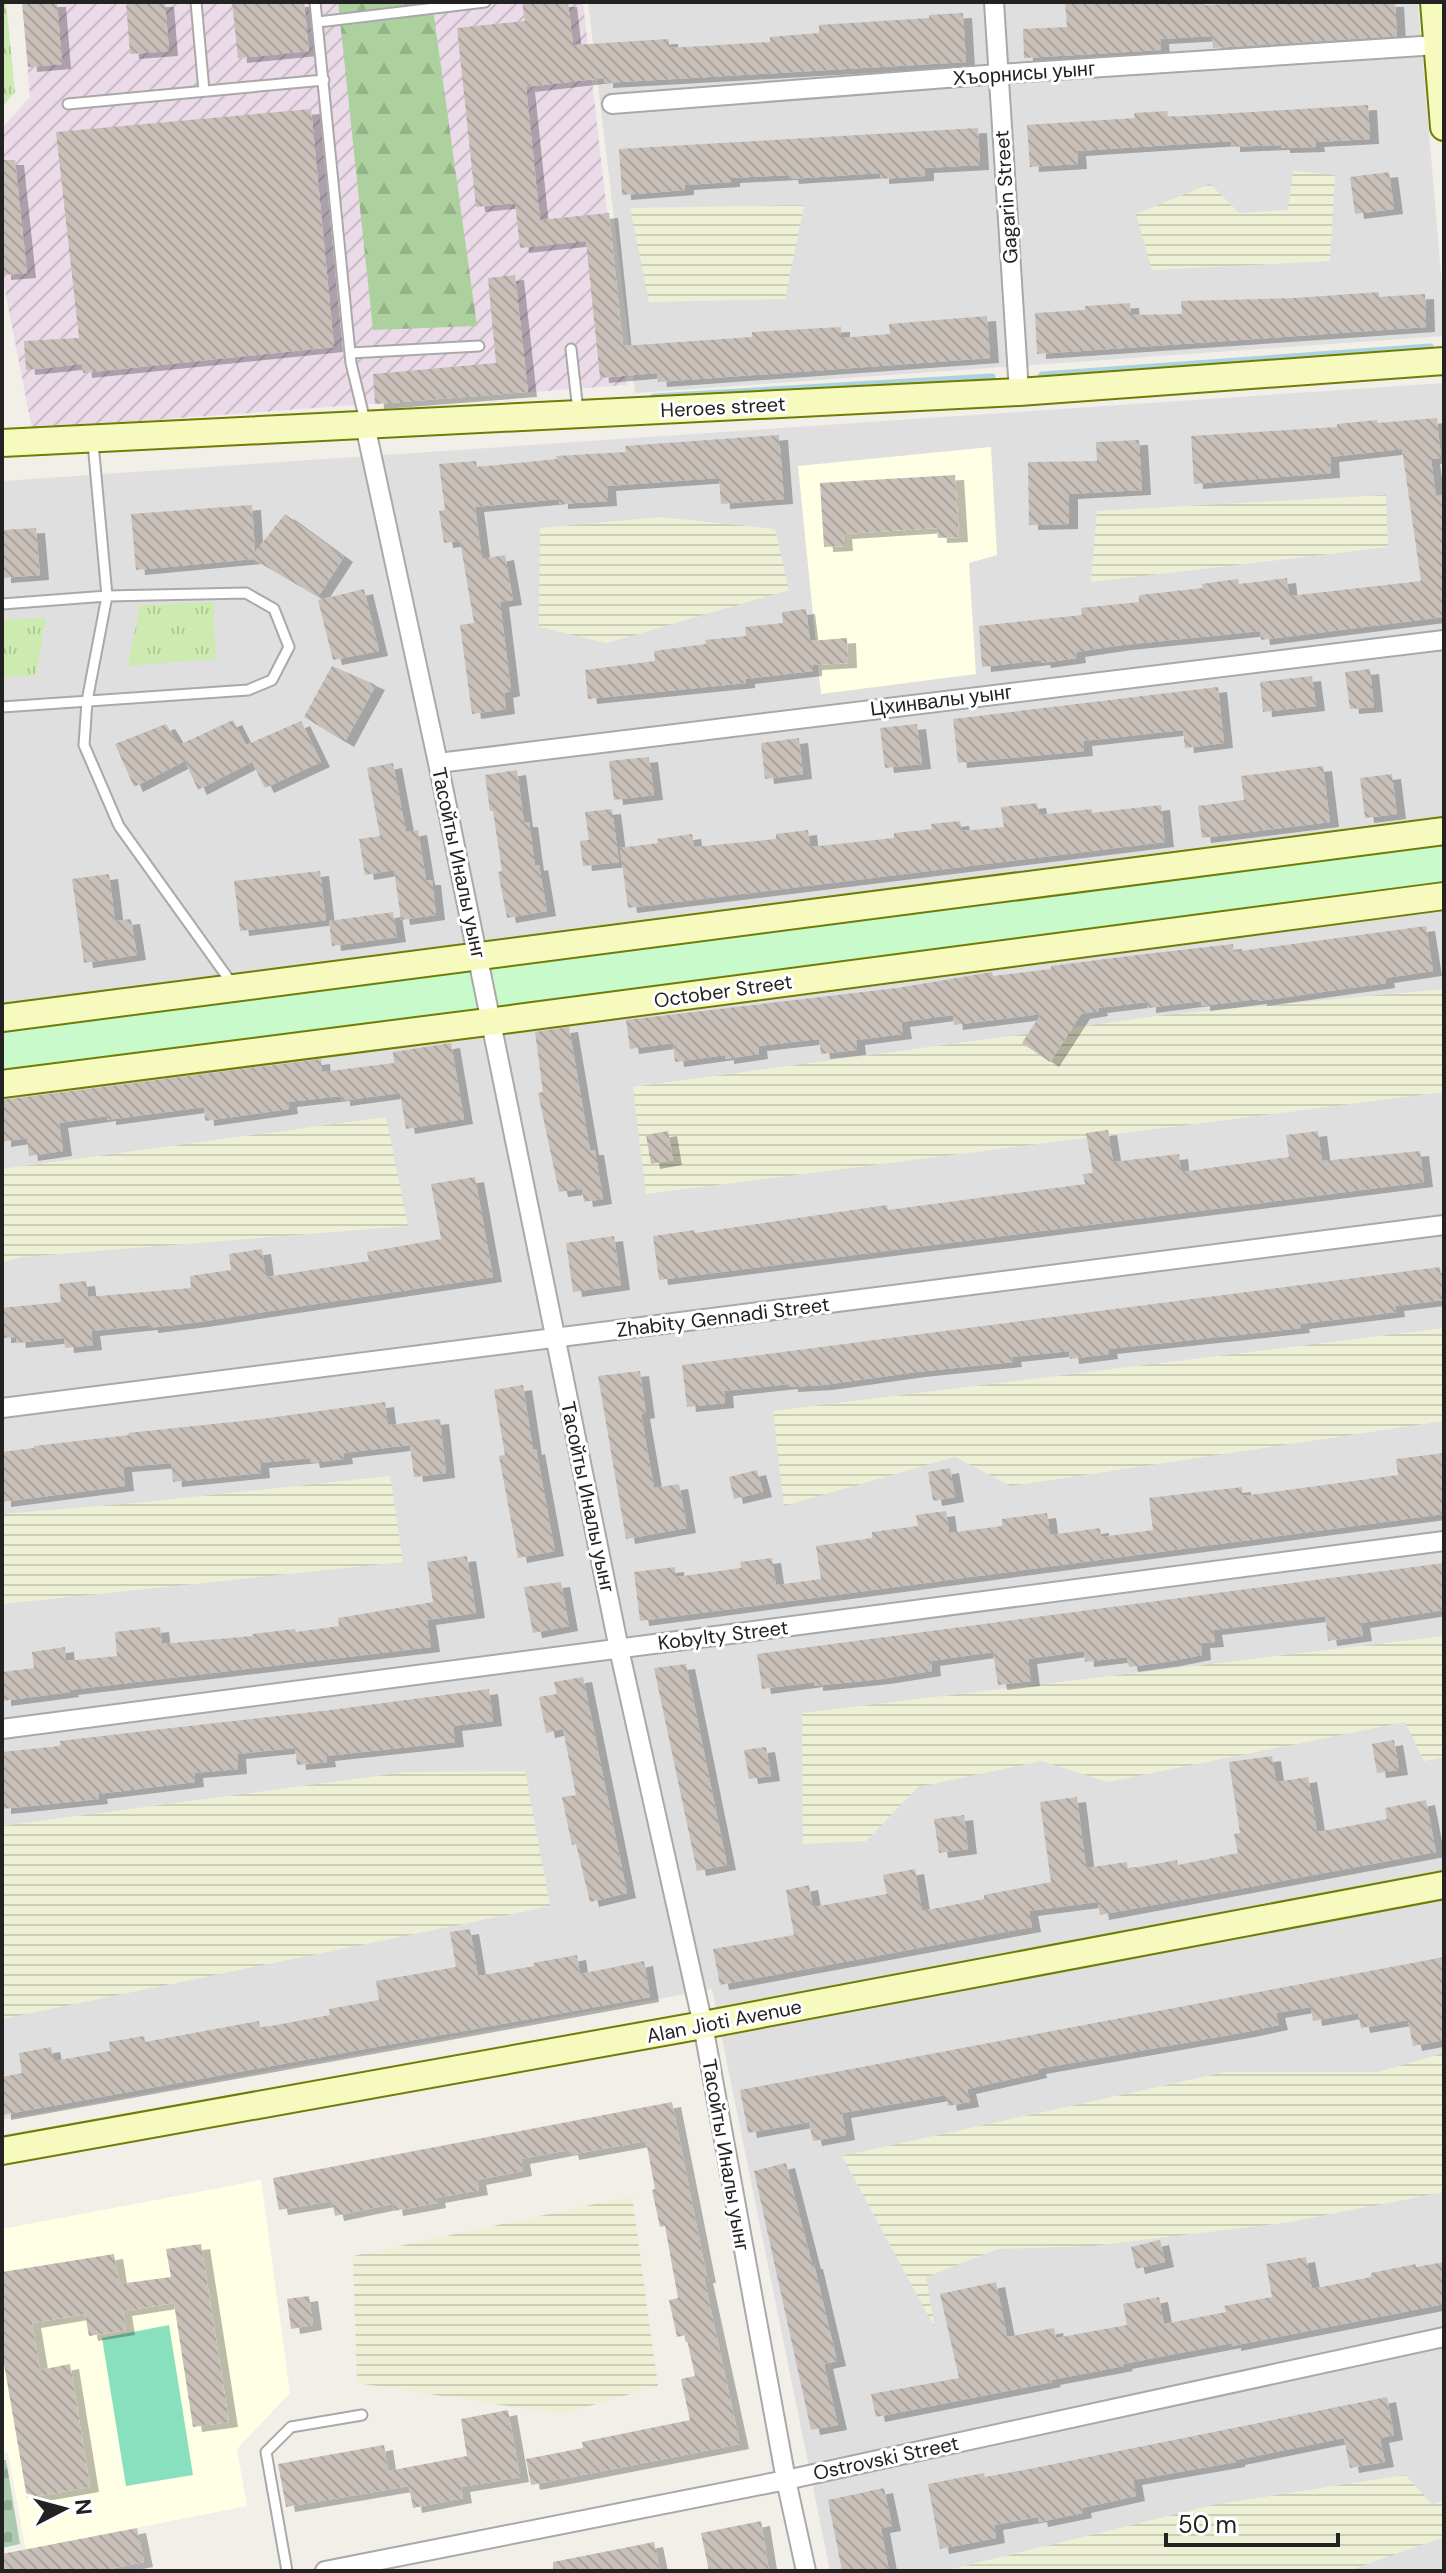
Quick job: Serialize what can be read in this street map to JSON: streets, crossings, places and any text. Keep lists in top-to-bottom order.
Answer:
{
  "streets": {
    "street": [
      "Хъорнисы уынг",
      "Gagarin Street",
      "Heroes street",
      "Цхинвалы уынг",
      "Тасойты Иналы уынг",
      "October Street",
      "Zhabity Gennadi Street",
      "Kobylty Street",
      "Alan Jioti Avenue",
      "Ostrovski Street"
    ]
  },
  "crossings": [
    ["Хъорнисы уынг", "Gagarin Street"],
    ["Gagarin Street", "Heroes street"],
    ["Heroes street", "Тасойты Иналы уынг"],
    ["Цхинвалы уынг", "Тасойты Иналы уынг"],
    ["Тасойты Иналы уынг", "October Street"],
    ["Тасойты Иналы уынг", "Zhabity Gennadi Street"],
    ["Тасойты Иналы уынг", "Kobylty Street"],
    ["Тасойты Иналы уынг", "Alan Jioti Avenue"],
    ["Тасойты Иналы уынг", "Ostrovski Street"]
  ],
  "scale_bar": "50 m",
  "north": "right"
}
